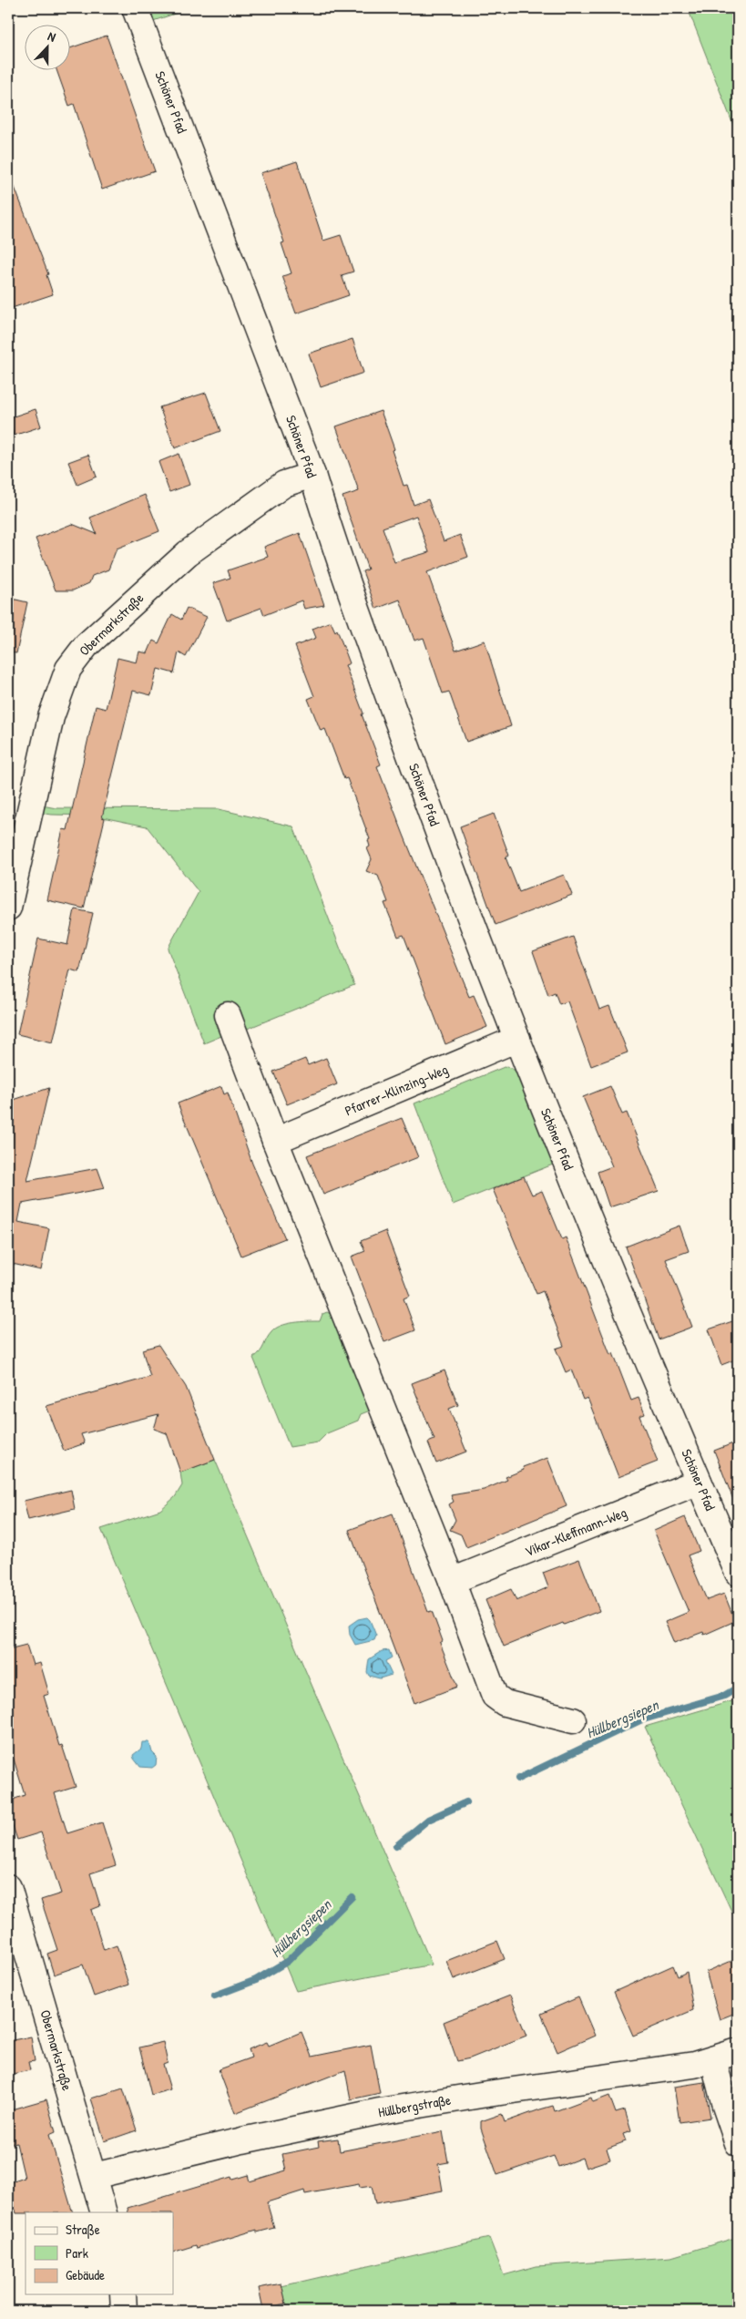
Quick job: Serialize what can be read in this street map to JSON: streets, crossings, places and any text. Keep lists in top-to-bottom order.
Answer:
{
  "streets": {
    "street": [
      "Schöner Pfad",
      "Obermarkstraße",
      "Pfarrer-Klinzing-Weg",
      "Vikar-Kleffmann-Weg",
      "Hüllbergstraße"
    ]
  },
  "crossings": [
    ["Schöner Pfad", "Obermarkstraße"],
    ["Schöner Pfad", "Pfarrer-Klinzing-Weg"],
    ["Schöner Pfad", "Vikar-Kleffmann-Weg"],
    ["Obermarkstraße", "Hüllbergstraße"]
  ],
  "water": ["Hüllbergsiepen"],
  "legend": ["Straße", "Park", "Gebäude"],
  "north": "top"
}
